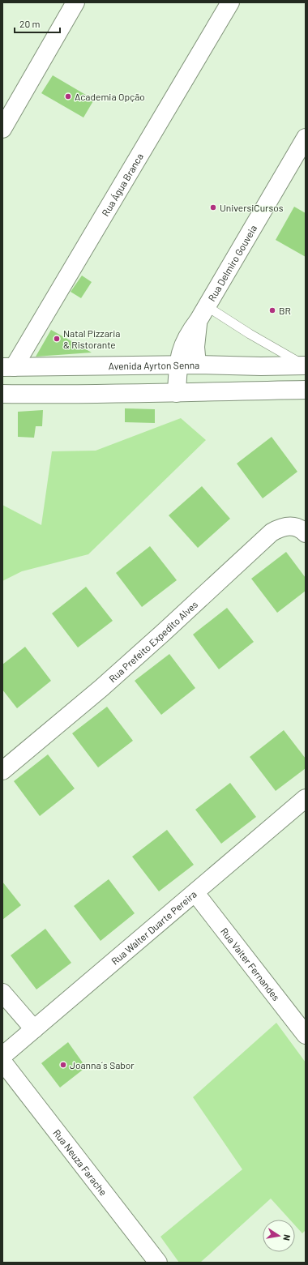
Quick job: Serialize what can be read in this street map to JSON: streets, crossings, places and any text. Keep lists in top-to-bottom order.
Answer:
{
  "streets": {
    "street": [
      "Rua Água Branca",
      "Rua Delmiro Gouveia",
      "Avenida Ayrton Senna",
      "Rua Prefeito Expedito Alves",
      "Rua Walter Duarte Pereira",
      "Rua Valter Fernandes",
      "Rua Neuza Farache"
    ]
  },
  "crossings": [
    ["Rua Água Branca", "Avenida Ayrton Senna"],
    ["Rua Delmiro Gouveia", "Avenida Ayrton Senna"],
    ["Rua Walter Duarte Pereira", "Rua Valter Fernandes"]
  ],
  "places": [
    "Academia Opção",
    "UniversiCursos",
    "BR",
    "Natal Pizzaria & Ristorante",
    "Joanna´s Sabor"
  ],
  "scale_bar": "20 m",
  "north": "right"
}
